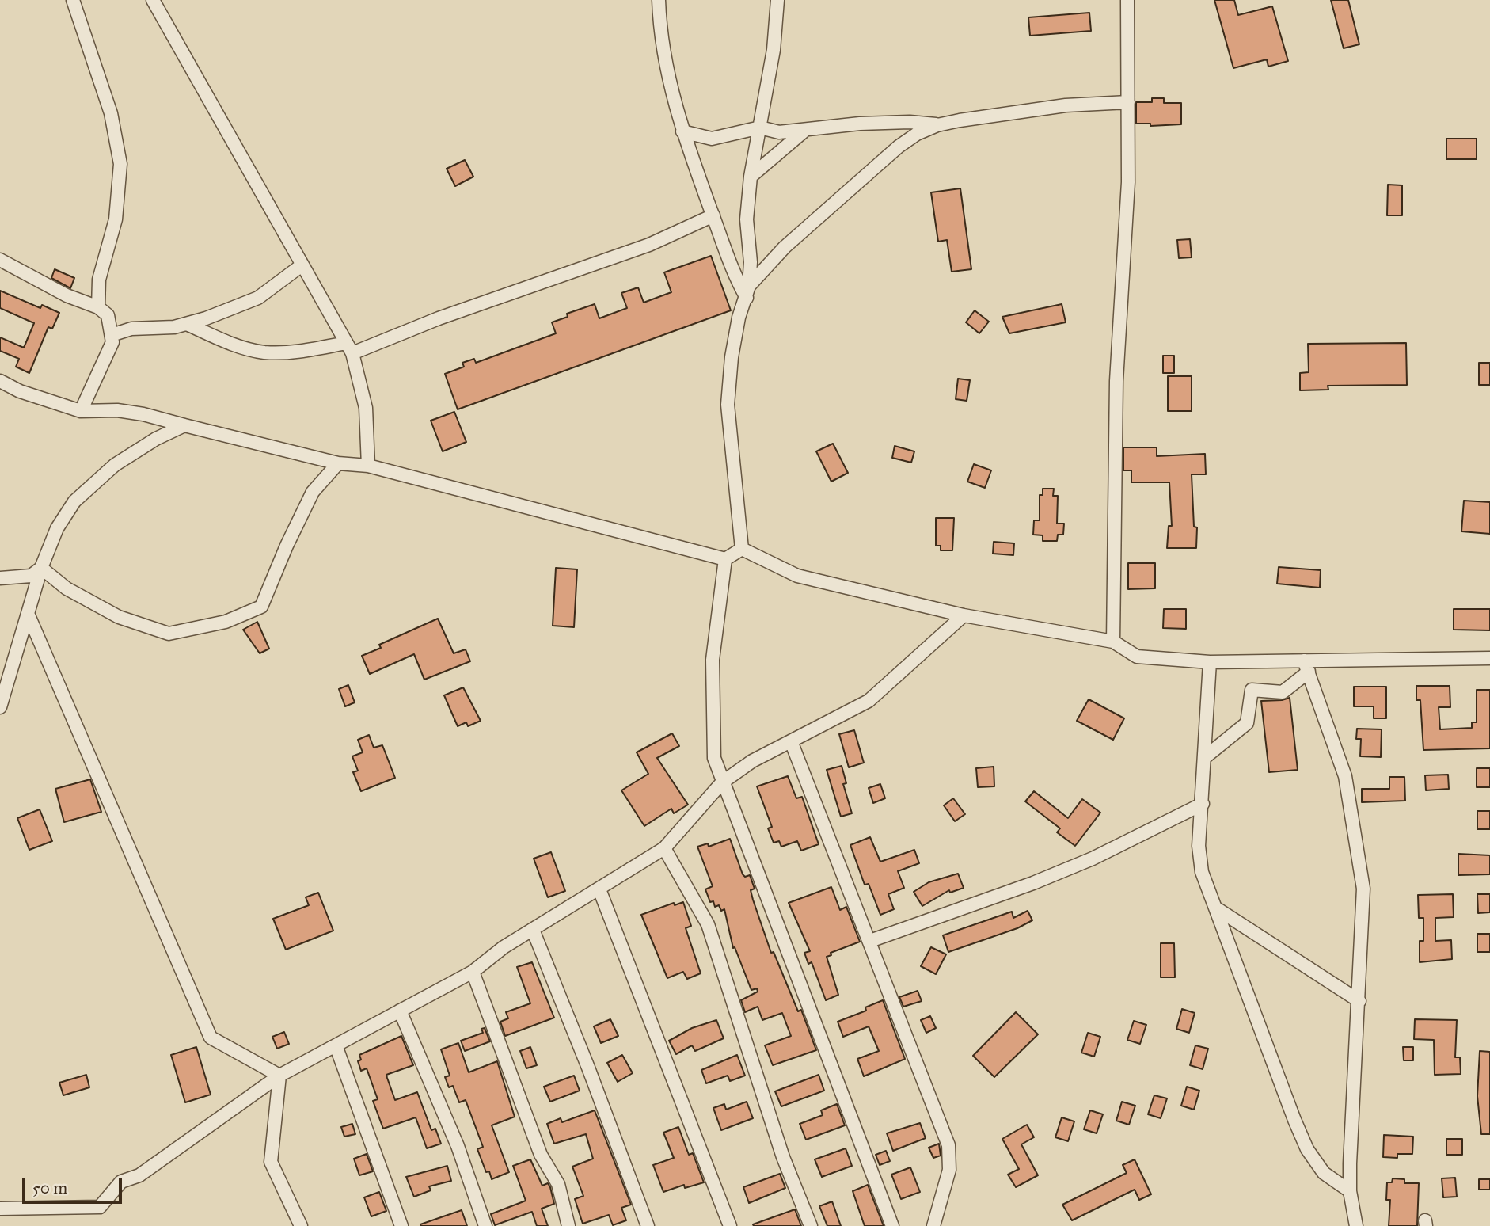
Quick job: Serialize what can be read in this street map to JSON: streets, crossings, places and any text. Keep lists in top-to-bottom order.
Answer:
{
  "scale_bar": "50 m"
}
